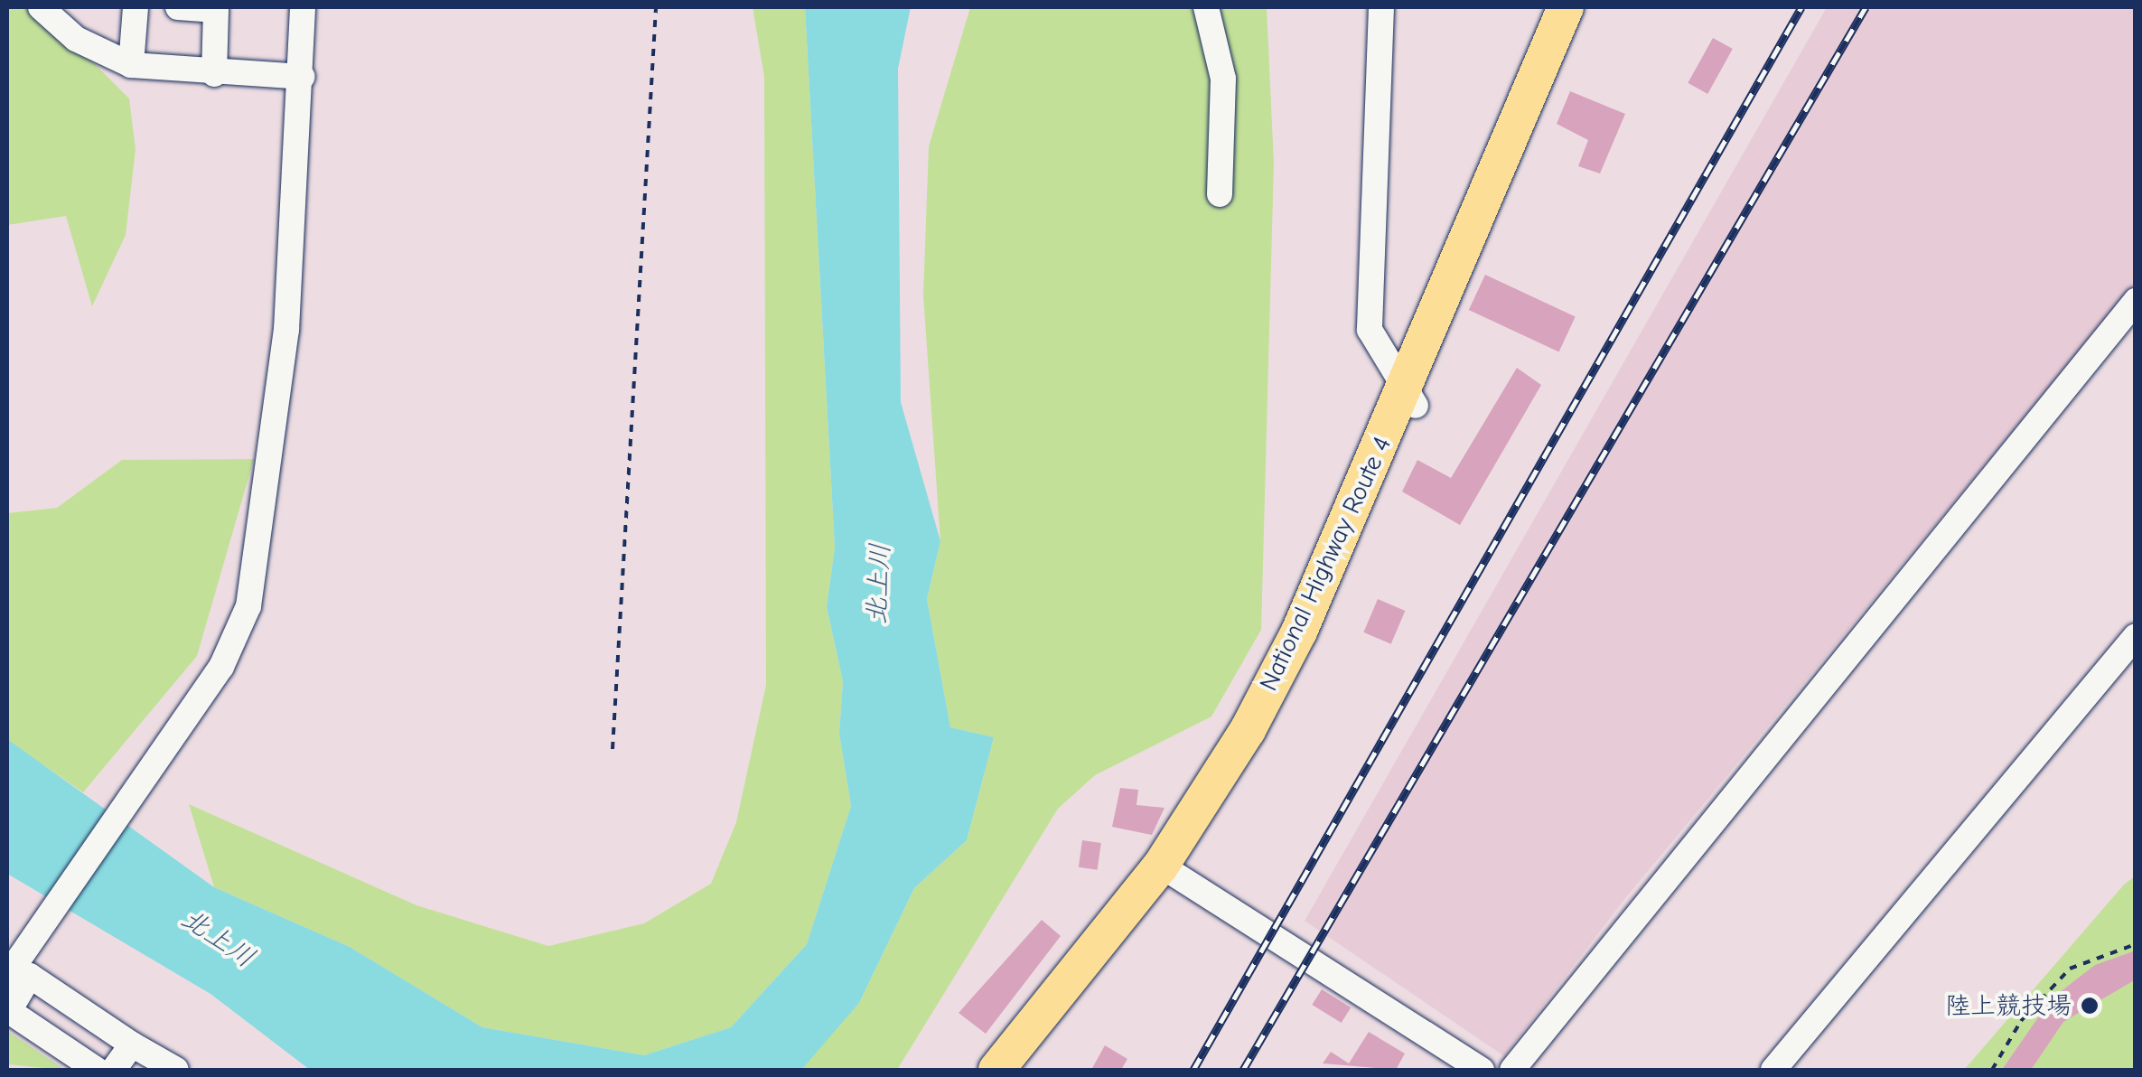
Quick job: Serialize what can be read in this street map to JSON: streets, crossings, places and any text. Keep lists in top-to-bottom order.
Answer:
{
  "streets": {
    "highway": ["National Highway Route 4"]
  },
  "water": ["北上川"],
  "places": ["陸上競技場"]
}
